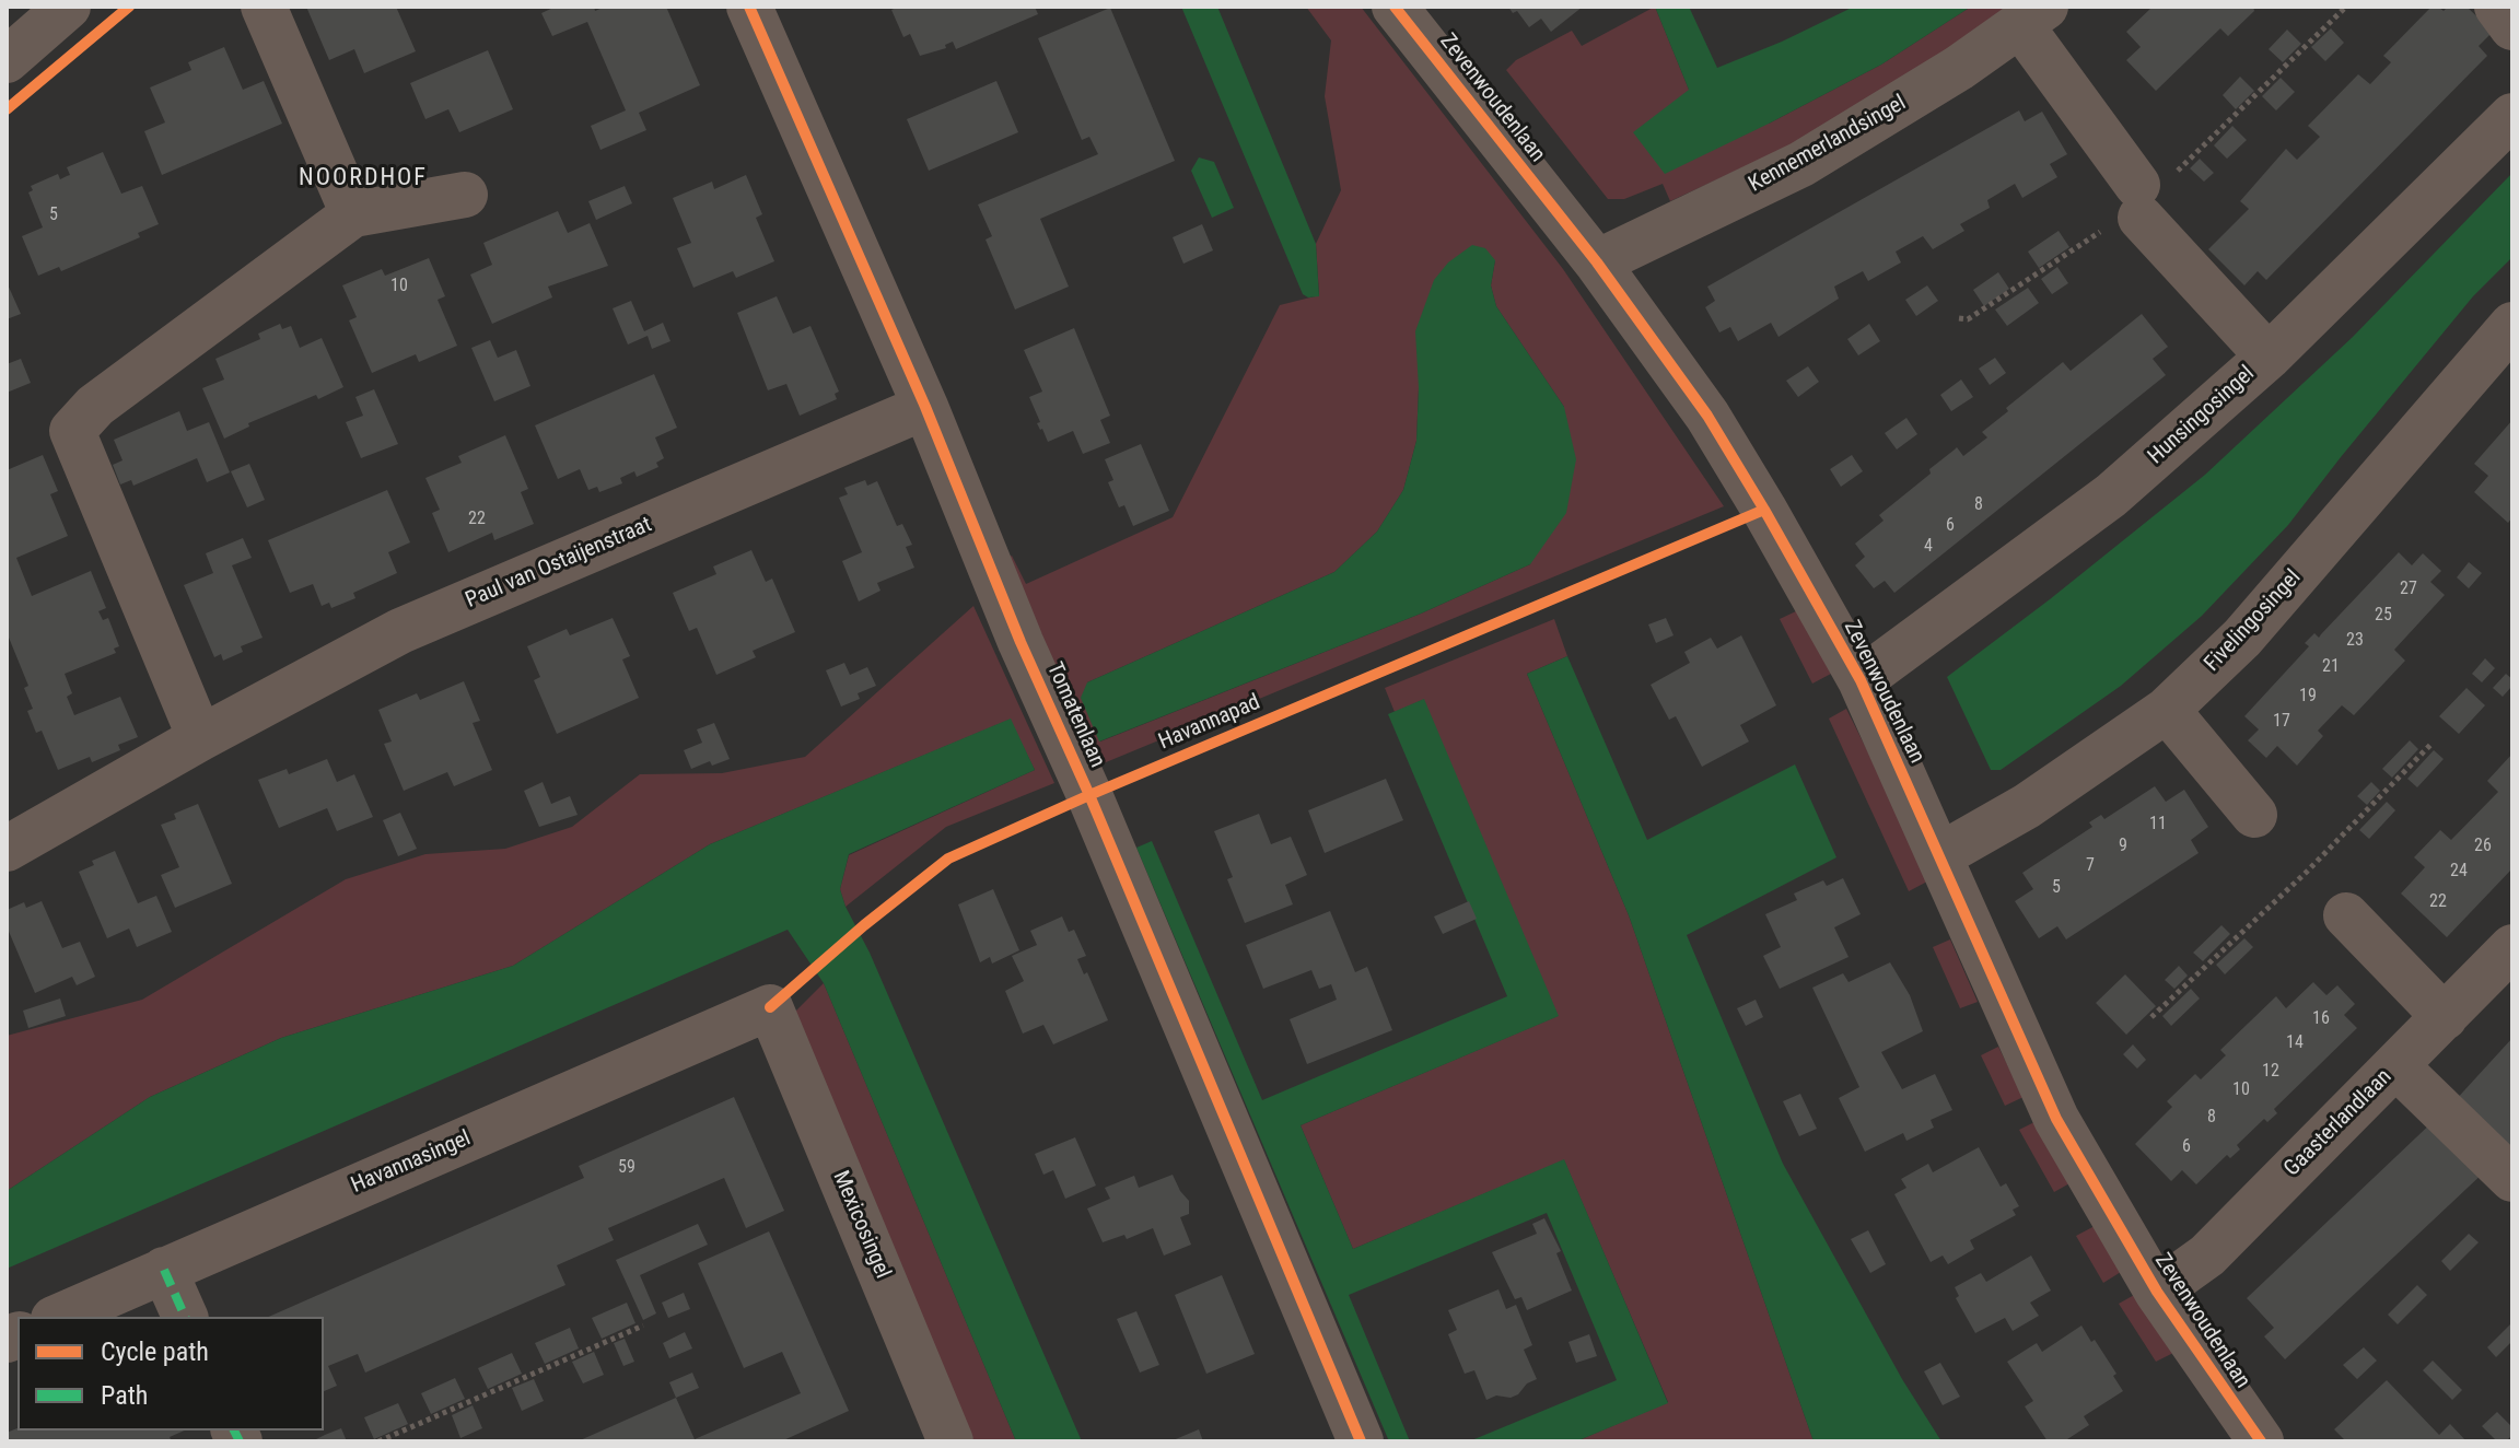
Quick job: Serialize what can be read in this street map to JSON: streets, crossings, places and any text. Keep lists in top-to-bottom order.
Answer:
{
  "streets": {
    "street": [
      "Zevenwoudenlaan",
      "Kennemerlandsingel",
      "Hunsingosingel",
      "Paul van Ostaijenstraat",
      "Fivelingosingel",
      "Tomatenlaan",
      "Gaasterlandlaan",
      "Havannasingel",
      "Mexicosingel"
    ],
    "cycle path": ["Havannapad"]
  },
  "crossings": [
    ["Zevenwoudenlaan", "Kennemerlandsingel"],
    ["Zevenwoudenlaan", "Hunsingosingel"],
    ["Zevenwoudenlaan", "Fivelingosingel"],
    ["Zevenwoudenlaan", "Gaasterlandlaan"],
    ["Paul van Ostaijenstraat", "Tomatenlaan"],
    ["Havannasingel", "Mexicosingel"]
  ],
  "districts": ["NOORDHOF"],
  "house_numbers": [
    "5",
    "10",
    "8",
    "22",
    "6",
    "4",
    "27",
    "25",
    "23",
    "21",
    "19",
    "17",
    "11",
    "9",
    "26",
    "7",
    "24",
    "5",
    "22",
    "16",
    "14",
    "12",
    "10",
    "8",
    "6",
    "59"
  ],
  "legend": ["Cycle path", "Path"]
}
